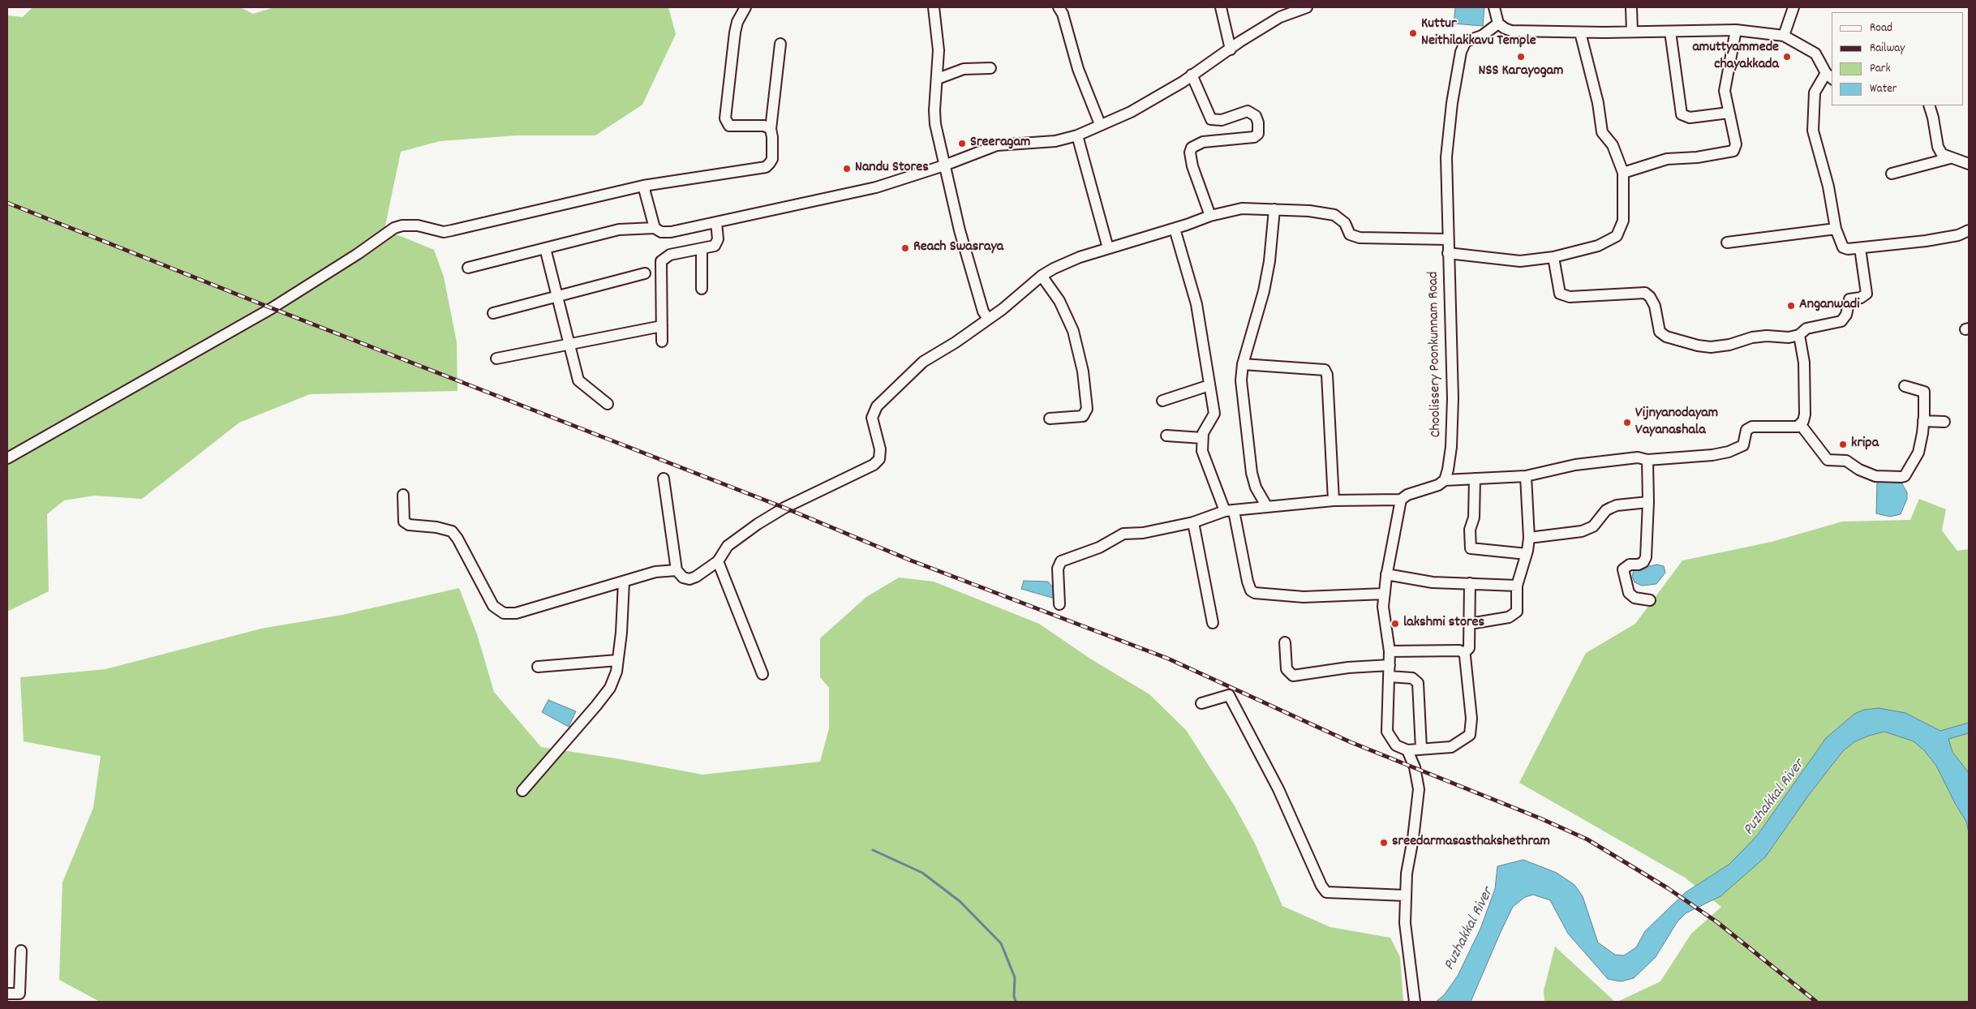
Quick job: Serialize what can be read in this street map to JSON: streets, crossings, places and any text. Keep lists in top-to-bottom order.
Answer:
{
  "streets": {
    "street": ["Choolissery Poonkunnam Road"]
  },
  "water": ["Puzhakkal River"],
  "places": [
    "Kuttur Neithilakkavu Temple",
    "NSS Karayogam",
    "amuttyammede chayakkada",
    "Sreeragam",
    "Nandu Stores",
    "Reach Swasraya",
    "Anganwadi",
    "Vijnyanodayam Vayanashala",
    "kripa",
    "lakshmi stores",
    "sreedarmasasthakshethram"
  ],
  "legend": [
    "Road",
    "Railway",
    "Park",
    "Water"
  ]
}
